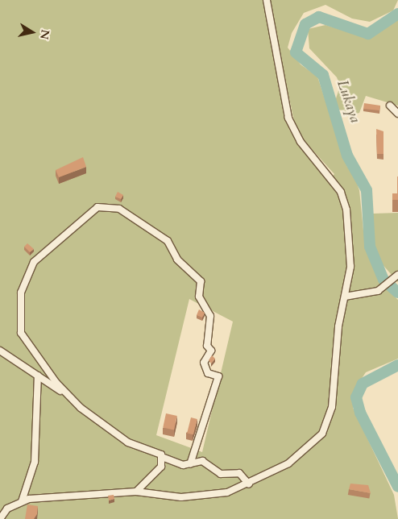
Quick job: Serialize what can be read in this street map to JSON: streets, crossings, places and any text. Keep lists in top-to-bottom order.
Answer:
{
  "water": ["Lukaya"],
  "north": "right"
}
